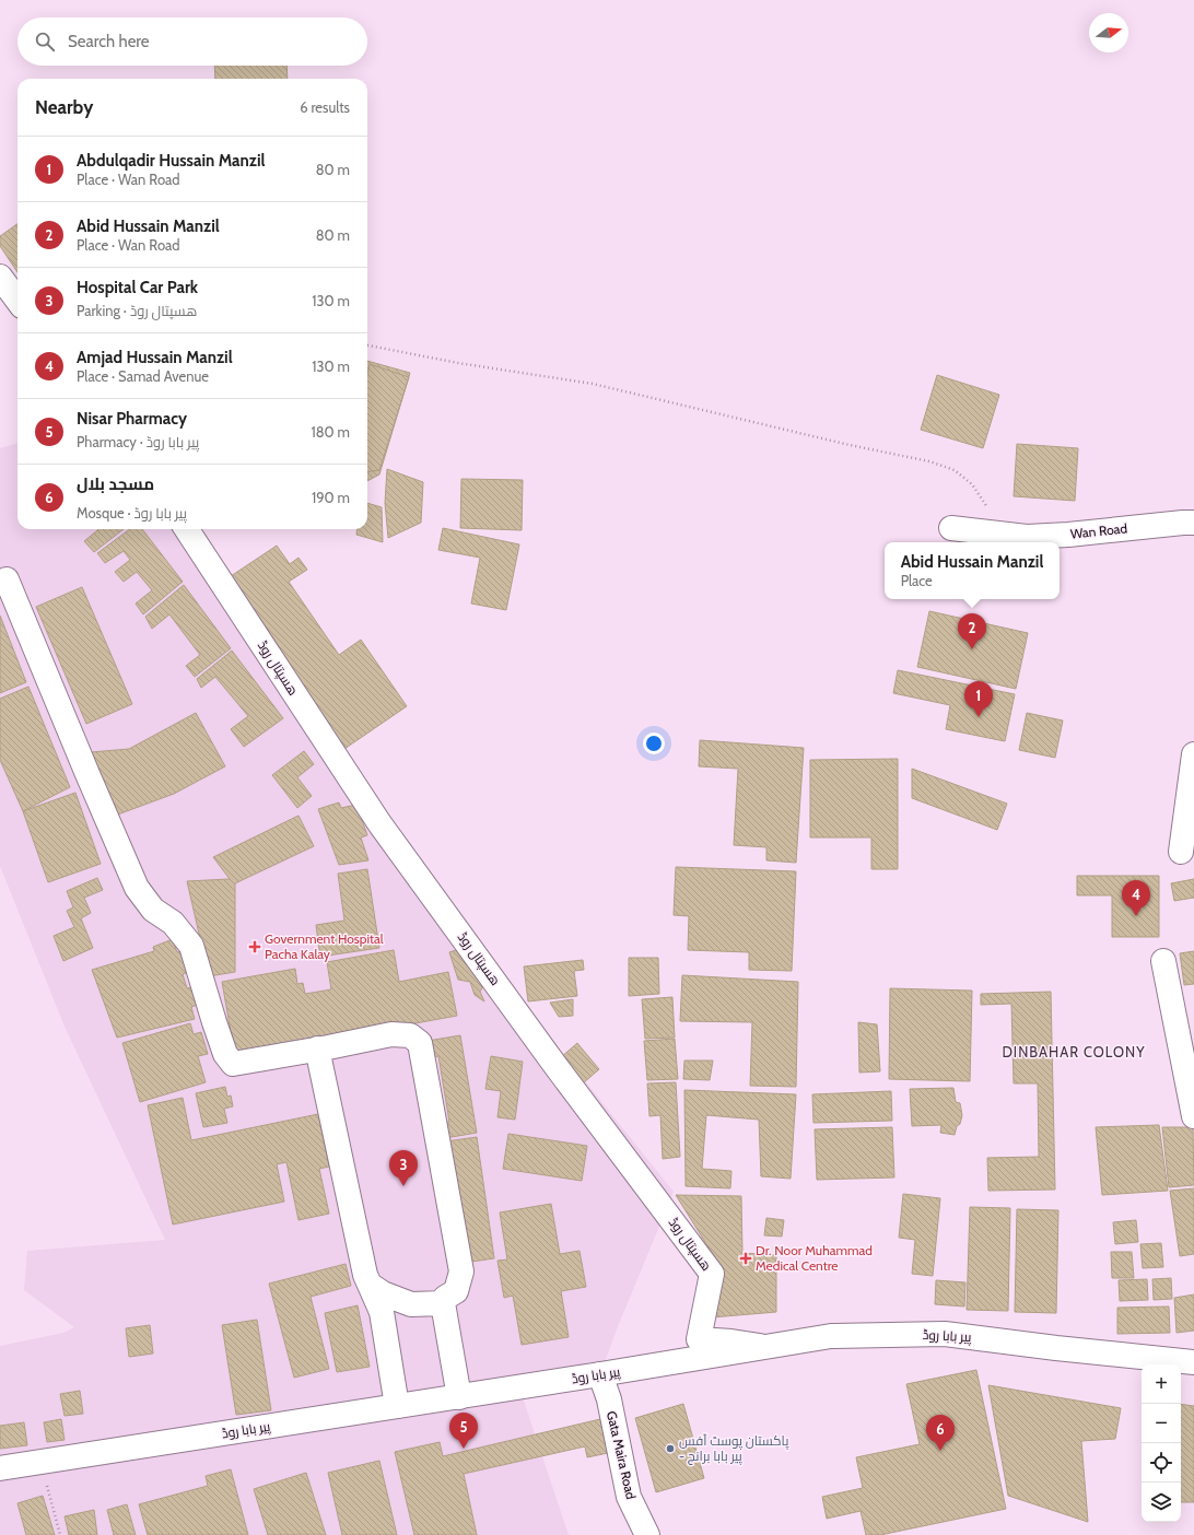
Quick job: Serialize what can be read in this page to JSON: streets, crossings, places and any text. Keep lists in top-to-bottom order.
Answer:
{
  "streets": {
    "street": [
      "Wan Road",
      "ھسپتال روڈ",
      "پیر بابا روڈ",
      "Gata Maira Road"
    ]
  },
  "crossings": [
    ["ھسپتال روڈ", "پیر بابا روڈ"],
    ["پیر بابا روڈ", "Gata Maira Road"]
  ],
  "districts": ["DINBAHAR COLONY"],
  "places": {
    "health": ["Government Hospital Pacha Kalay", "Dr. Noor Muhammad Medical Centre"],
    "other": ["پاکستان پوسٹ آفس - پیر بابا برانچ"]
  },
  "north": "right",
  "page": {
    "search": "Search here",
    "heading": ["Nearby", "6 results"],
    "list": [
      {
        "mark": "1",
        "name": "Abdulqadir Hussain Manzil",
        "note": "Place · Wan Road",
        "value": "80 m"
      },
      {
        "mark": "2",
        "name": "Abid Hussain Manzil",
        "note": "Place · Wan Road",
        "value": "80 m"
      },
      {
        "mark": "3",
        "name": "Hospital Car Park",
        "note": "Parking · ھسپتال روڈ",
        "value": "130 m"
      },
      {
        "mark": "4",
        "name": "Amjad Hussain Manzil",
        "note": "Place · Samad Avenue",
        "value": "130 m"
      },
      {
        "mark": "5",
        "name": "Nisar Pharmacy",
        "note": "Pharmacy · پیر بابا روڈ",
        "value": "180 m"
      },
      {
        "mark": "6",
        "name": "مسجد بلال",
        "note": "Mosque · پیر بابا روڈ",
        "value": "190 m"
      }
    ],
    "popup": ["Abid Hussain Manzil", "Place"],
    "pins": [
      "2",
      "1",
      "4",
      "3",
      "5",
      "6"
    ],
    "map_buttons": ["+", "−"]
  }
}
